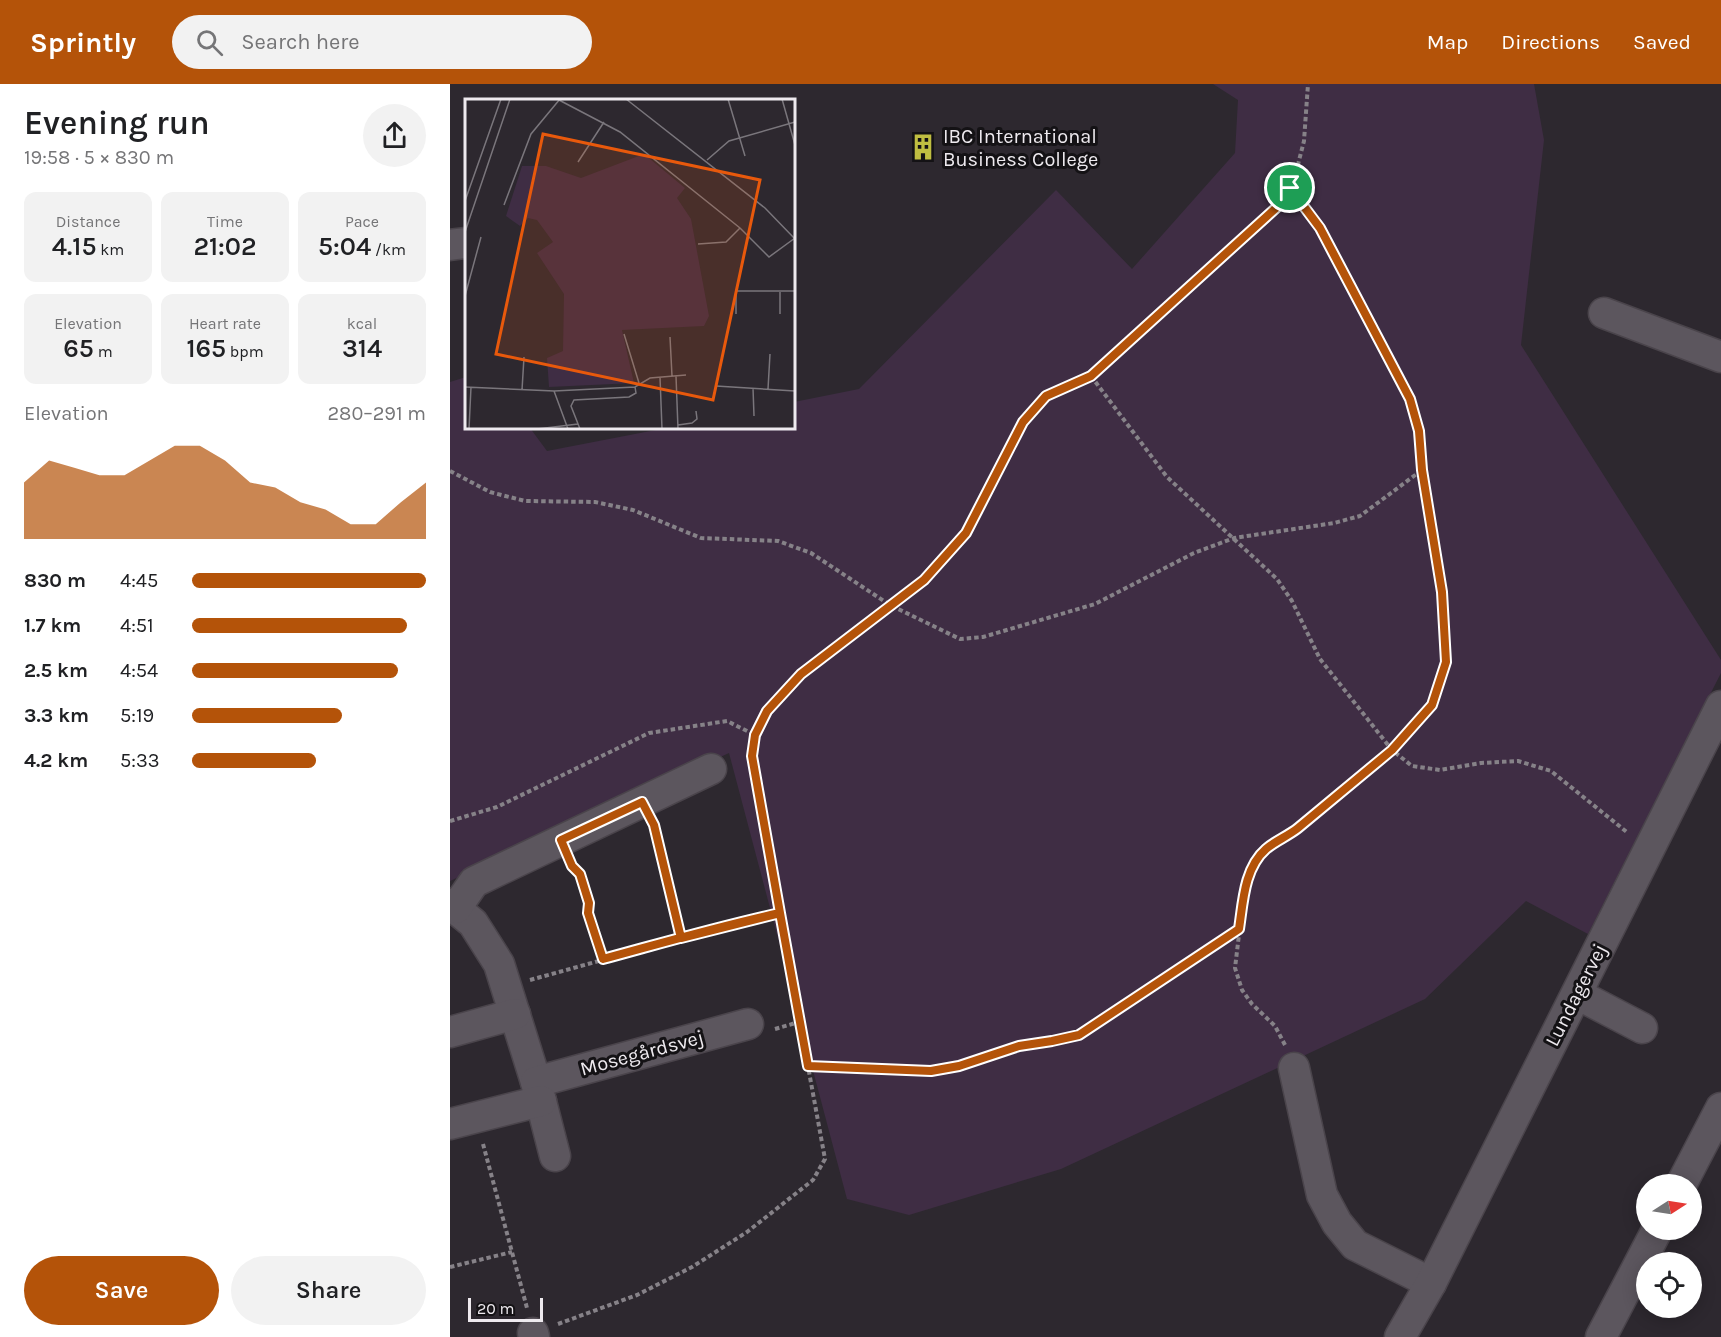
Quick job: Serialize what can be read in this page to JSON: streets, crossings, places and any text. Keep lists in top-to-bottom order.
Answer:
{
  "streets": {
    "street": ["Lundagervej", "Mosegårdsvej"]
  },
  "places": {
    "building": ["IBC International Business College"]
  },
  "scale_bar": "20 m",
  "north": "right",
  "page": {
    "header": "Sprintly",
    "search": "Search here",
    "nav": ["Map", "Directions", "Saved"],
    "heading": ["Evening run", "19:58 · 5 × 830 m"],
    "stats": [
      ["Distance", "4.15 km"],
      ["Time", "21:02"],
      ["Pace", "5:04 /km"],
      ["Elevation", "65 m"],
      ["Heart rate", "165 bpm"],
      ["kcal", "314"]
    ],
    "chart": ["Elevation", "280–291 m"],
    "list": [
      {
        "name": "830 m",
        "note": "4:45"
      },
      {
        "name": "1.7 km",
        "note": "4:51"
      },
      {
        "name": "2.5 km",
        "note": "4:54"
      },
      {
        "name": "3.3 km",
        "note": "5:19"
      },
      {
        "name": "4.2 km",
        "note": "5:33"
      }
    ],
    "buttons": ["Save", "Share"],
    "scale": "20 m"
  }
}
